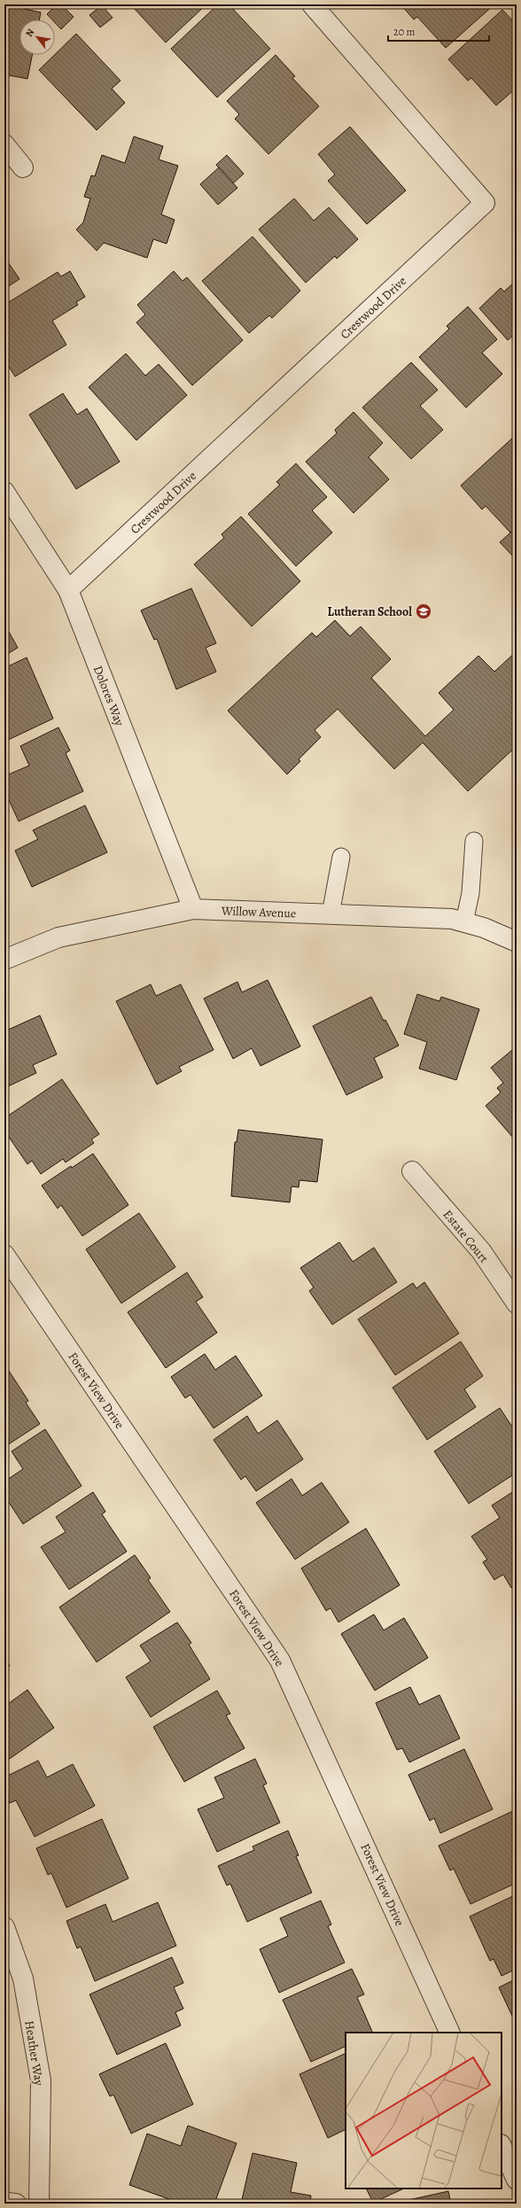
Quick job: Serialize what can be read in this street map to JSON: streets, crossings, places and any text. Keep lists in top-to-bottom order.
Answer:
{
  "streets": {
    "street": [
      "Crestwood Drive",
      "Dolores Way",
      "Willow Avenue",
      "Estate Court",
      "Forest View Drive",
      "Heather Way"
    ]
  },
  "crossings": [
    ["Crestwood Drive", "Dolores Way"],
    ["Dolores Way", "Willow Avenue"]
  ],
  "places": {
    "school or university": ["Lutheran School"]
  },
  "scale_bar": "20 m",
  "north": "top left"
}
